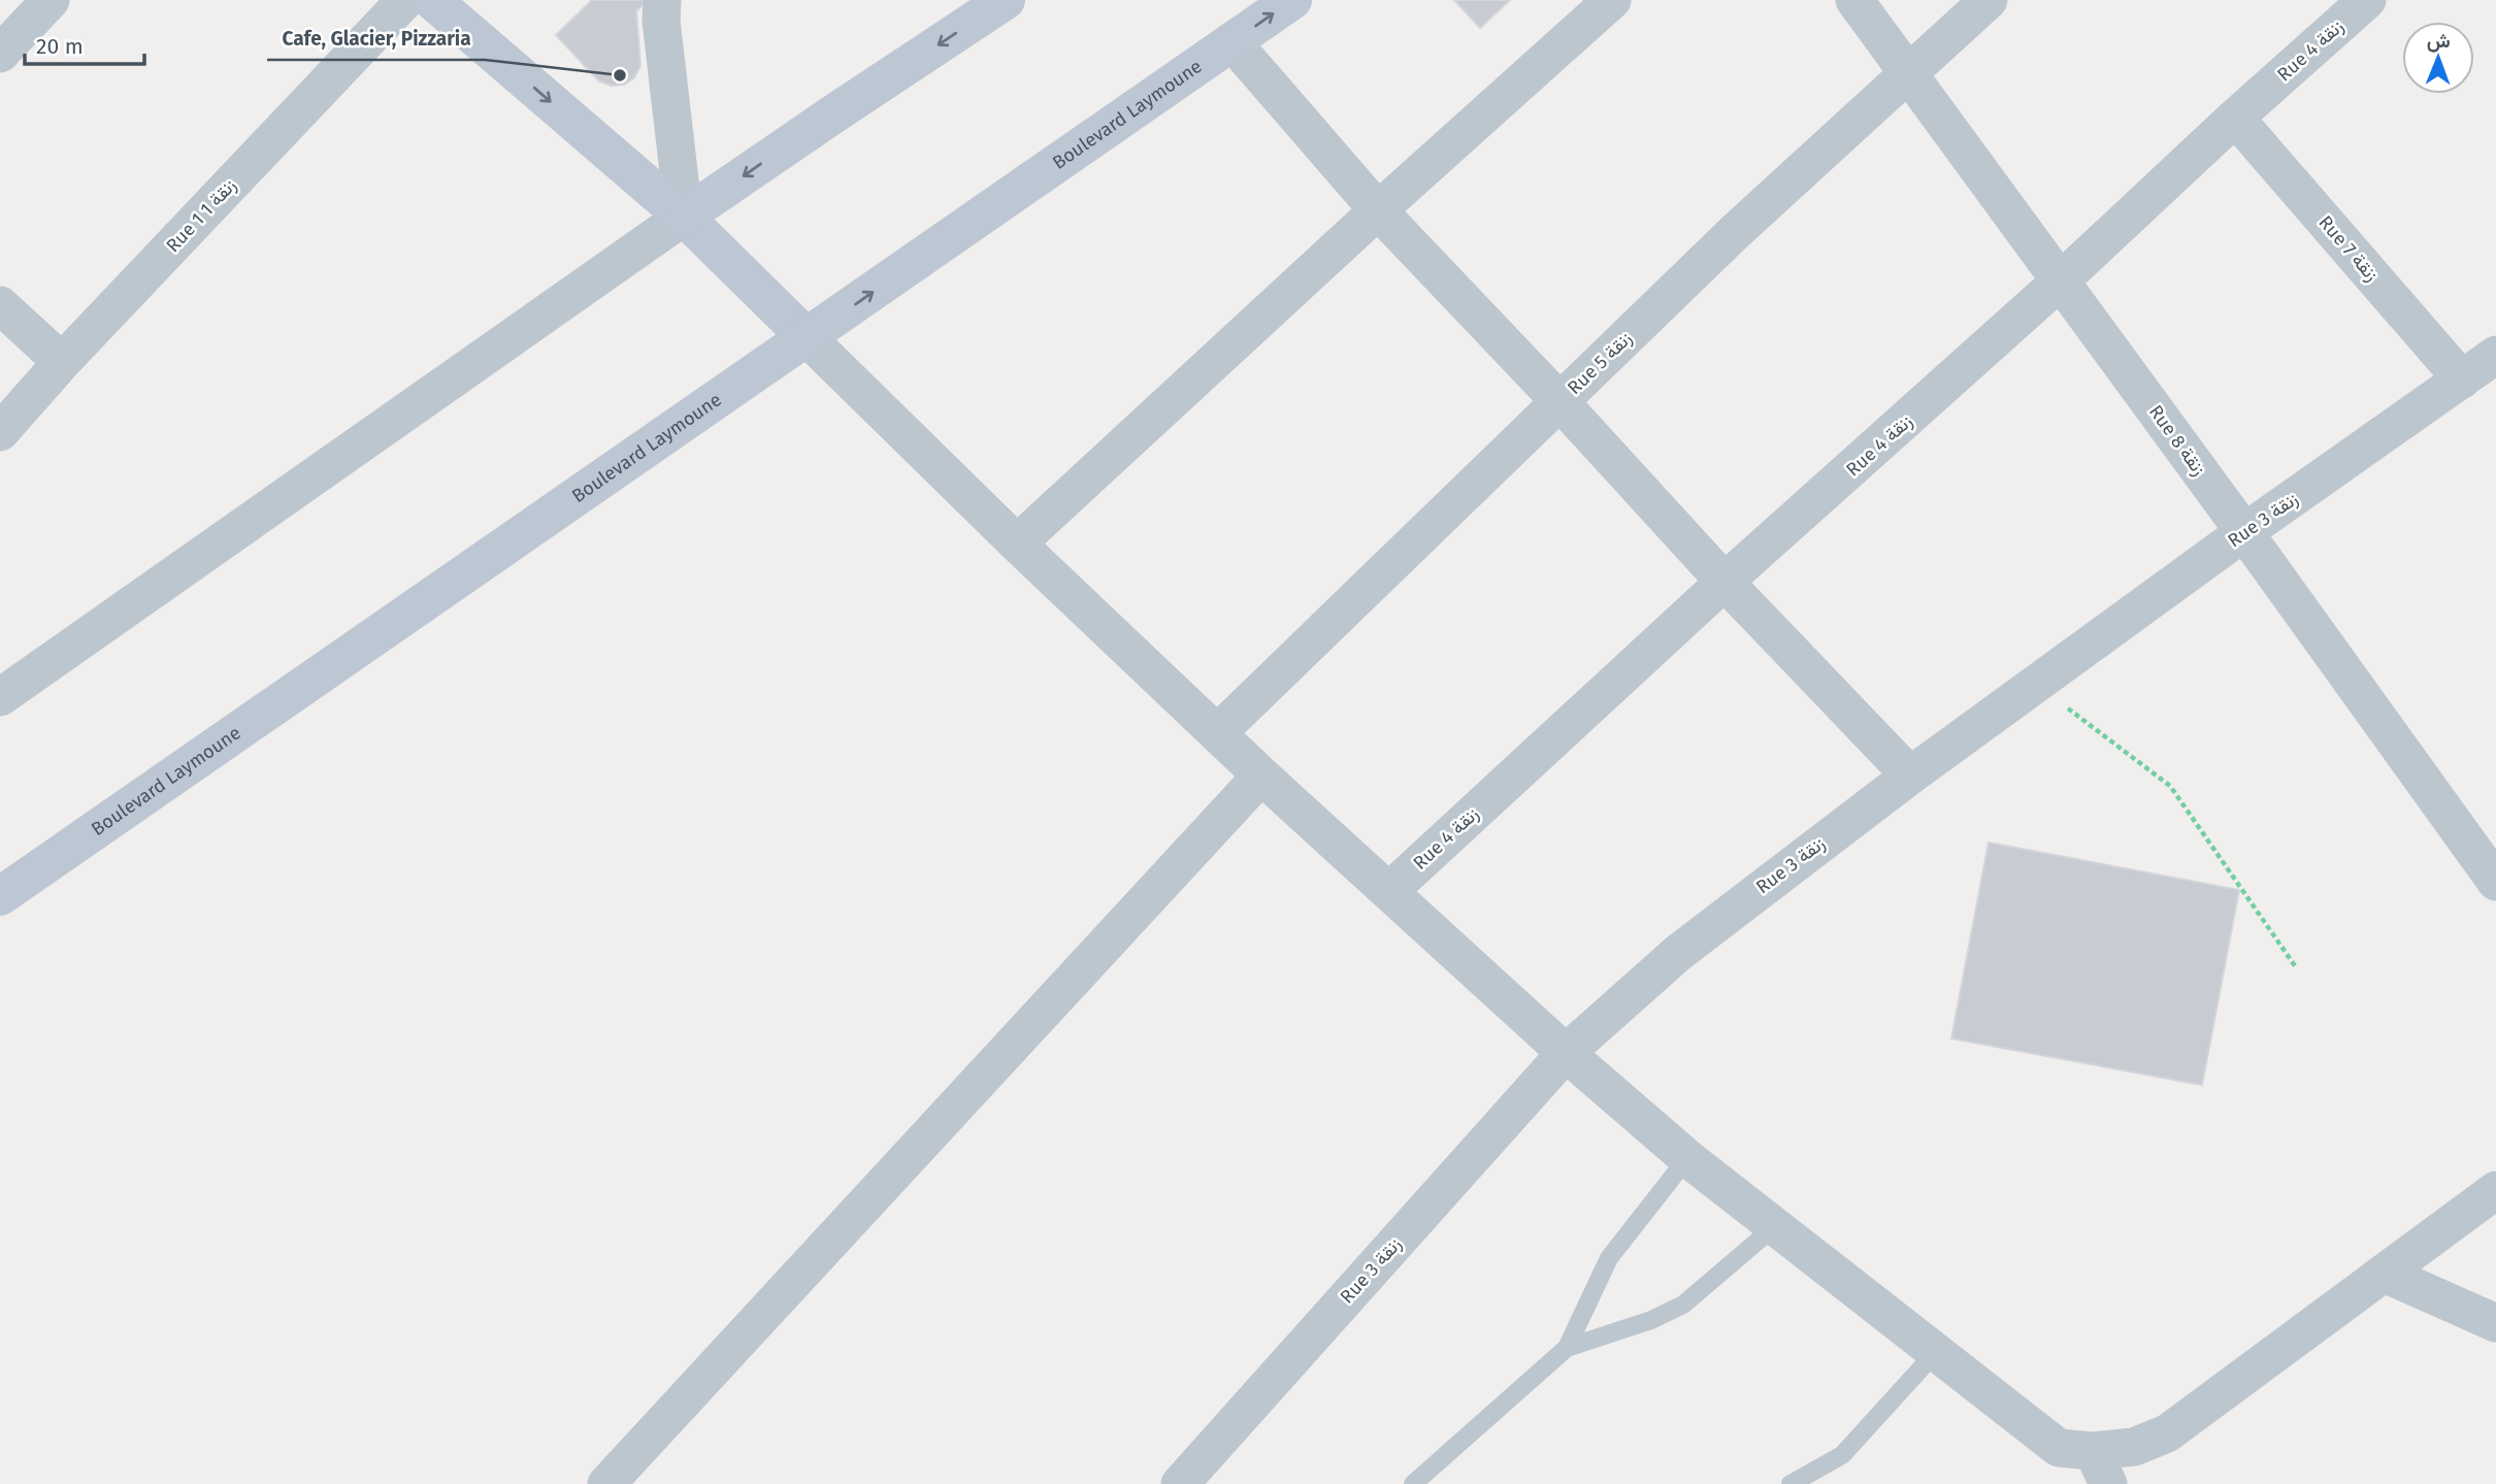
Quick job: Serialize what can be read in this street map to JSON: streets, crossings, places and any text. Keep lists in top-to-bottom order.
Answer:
{
  "streets": {
    "street": [
      "Rue 4 زنقة",
      "Boulevard Laymoune",
      "Rue 1 زنقة 1",
      "Rue 7 زنقة",
      "Rue 5 زنقة",
      "Rue 8 زنقة",
      "Rue 3 زنقة"
    ]
  },
  "crossings": [
    ["Rue 4 زنقة", "Rue 7 زنقة"],
    ["Rue 4 زنقة", "Rue 8 زنقة"],
    ["Rue 7 زنقة", "Rue 3 زنقة"],
    ["Rue 5 زنقة", "Rue 8 زنقة"],
    ["Rue 8 زنقة", "Rue 3 زنقة"]
  ],
  "places": ["Cafe, Glacier, Pizzaria"],
  "scale_bar": "20 m",
  "north": "top"
}
